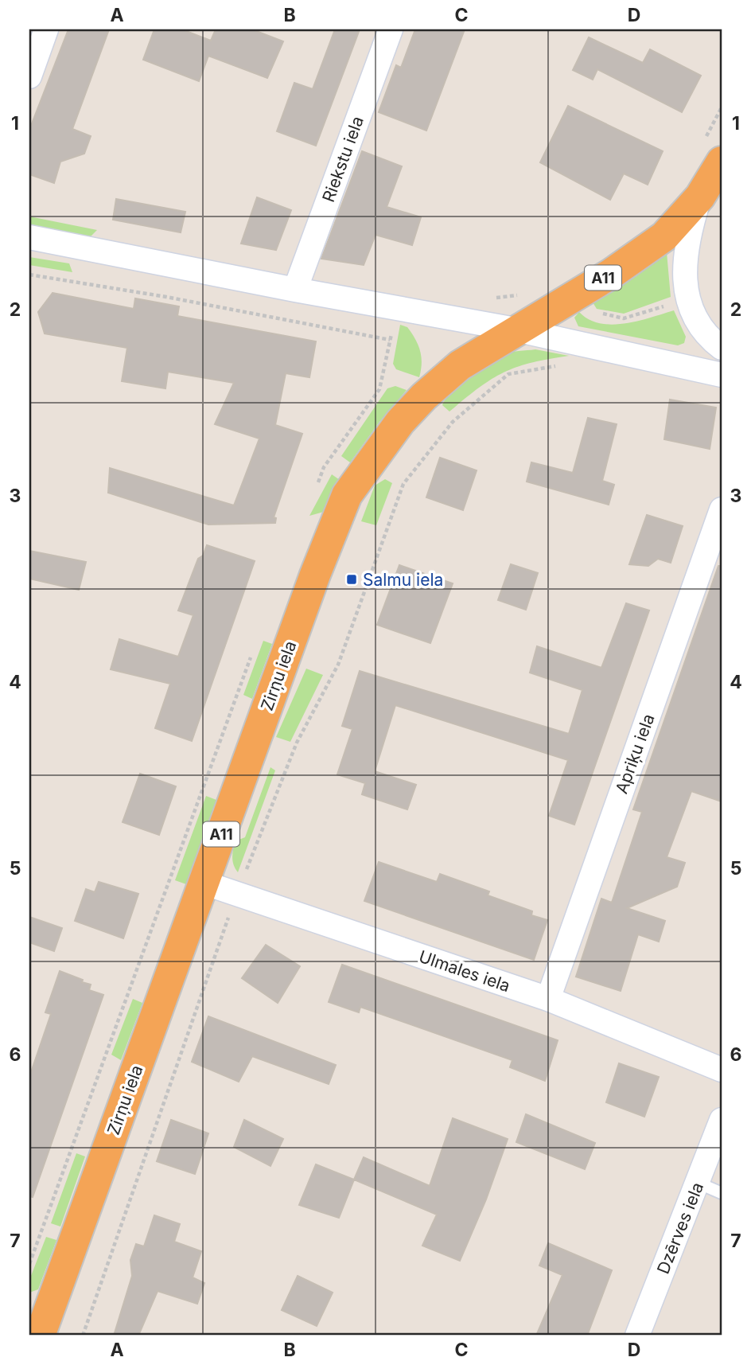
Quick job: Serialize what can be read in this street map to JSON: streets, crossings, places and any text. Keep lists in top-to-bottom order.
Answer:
{
  "streets": {
    "highway": ["A11", "Zirņu iela"],
    "street": [
      "Riekstu iela",
      "Apriķu iela",
      "Ulmales iela",
      "Dzērves iela"
    ]
  },
  "crossings": [
    ["Zirņu iela", "Ulmales iela"],
    ["Apriķu iela", "Ulmales iela"]
  ],
  "places": {
    "transit": ["Salmu iela"]
  },
  "grid": {
    "columns": [
      "A",
      "B",
      "C",
      "D"
    ],
    "rows": [
      "1",
      "2",
      "3",
      "4",
      "5",
      "6",
      "7"
    ]
  }
}
